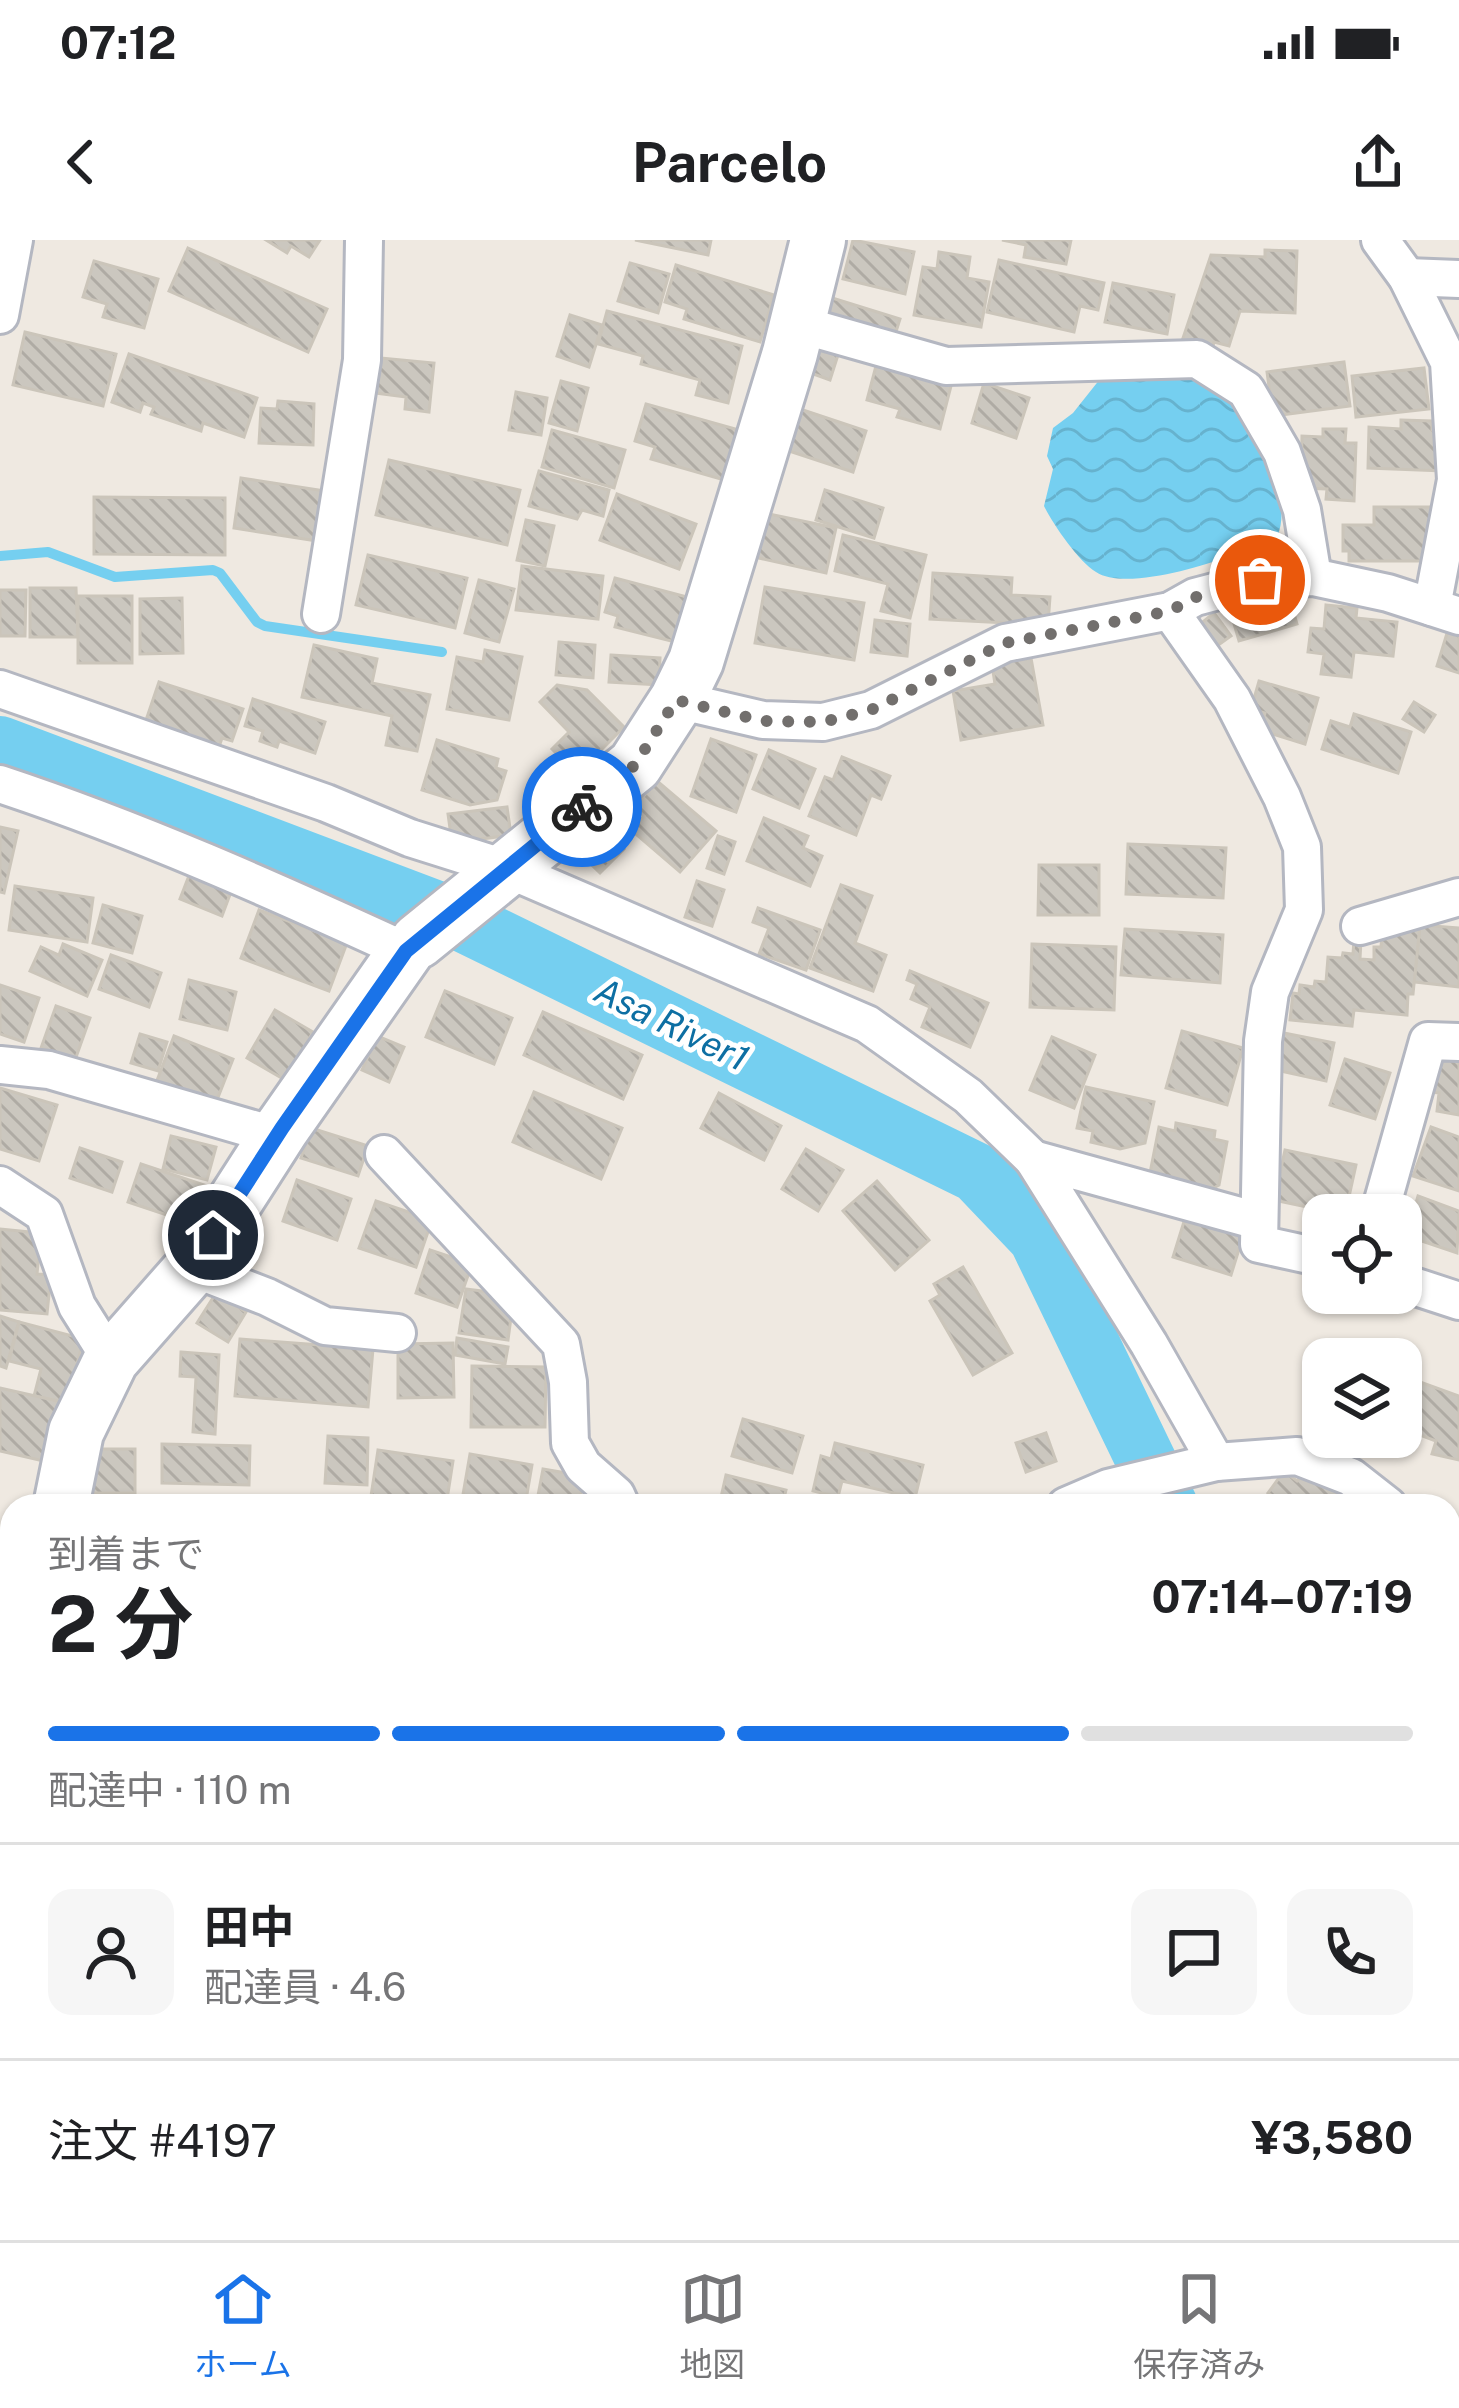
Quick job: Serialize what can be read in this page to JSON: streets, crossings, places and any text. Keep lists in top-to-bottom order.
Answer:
{
  "water": ["Asa River1"],
  "page": {
    "status": "07:12",
    "header": "Parcelo",
    "heading": ["2 分", "到着まで", "07:14–07:19"],
    "panel": [
      "田中",
      "配達員 · 4.6",
      "注文 #4197",
      "¥3,580"
    ],
    "bar": "配達中 · 110 m",
    "tabs": ["ホーム", "地図", "保存済み"]
  }
}
